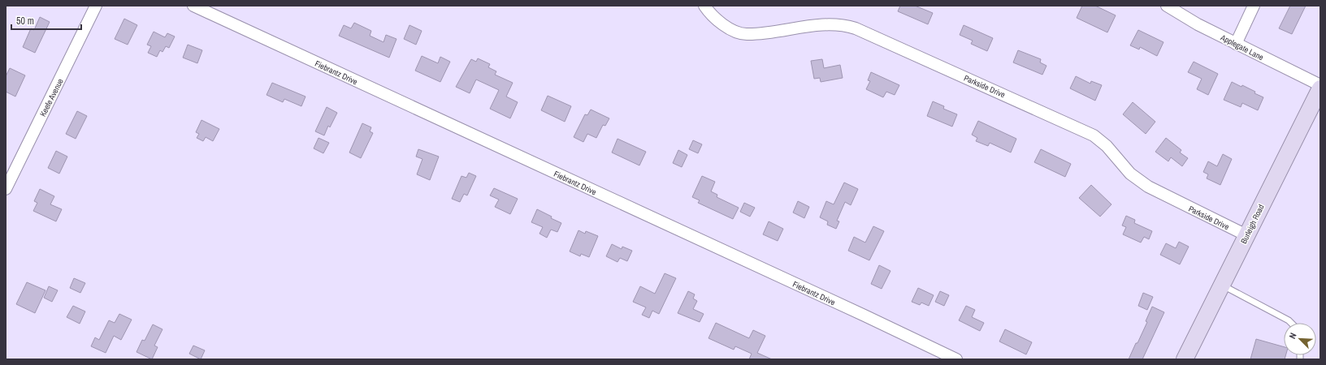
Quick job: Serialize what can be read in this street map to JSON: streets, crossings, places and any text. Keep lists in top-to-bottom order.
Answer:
{
  "streets": {
    "street": [
      "Applegate Lane",
      "Fiebrantz Drive",
      "Parkside Drive",
      "Keefe Avenue",
      "Burleigh Road"
    ]
  },
  "crossings": [
    ["Parkside Drive", "Burleigh Road"]
  ],
  "scale_bar": "50 m",
  "north": "top left"
}
